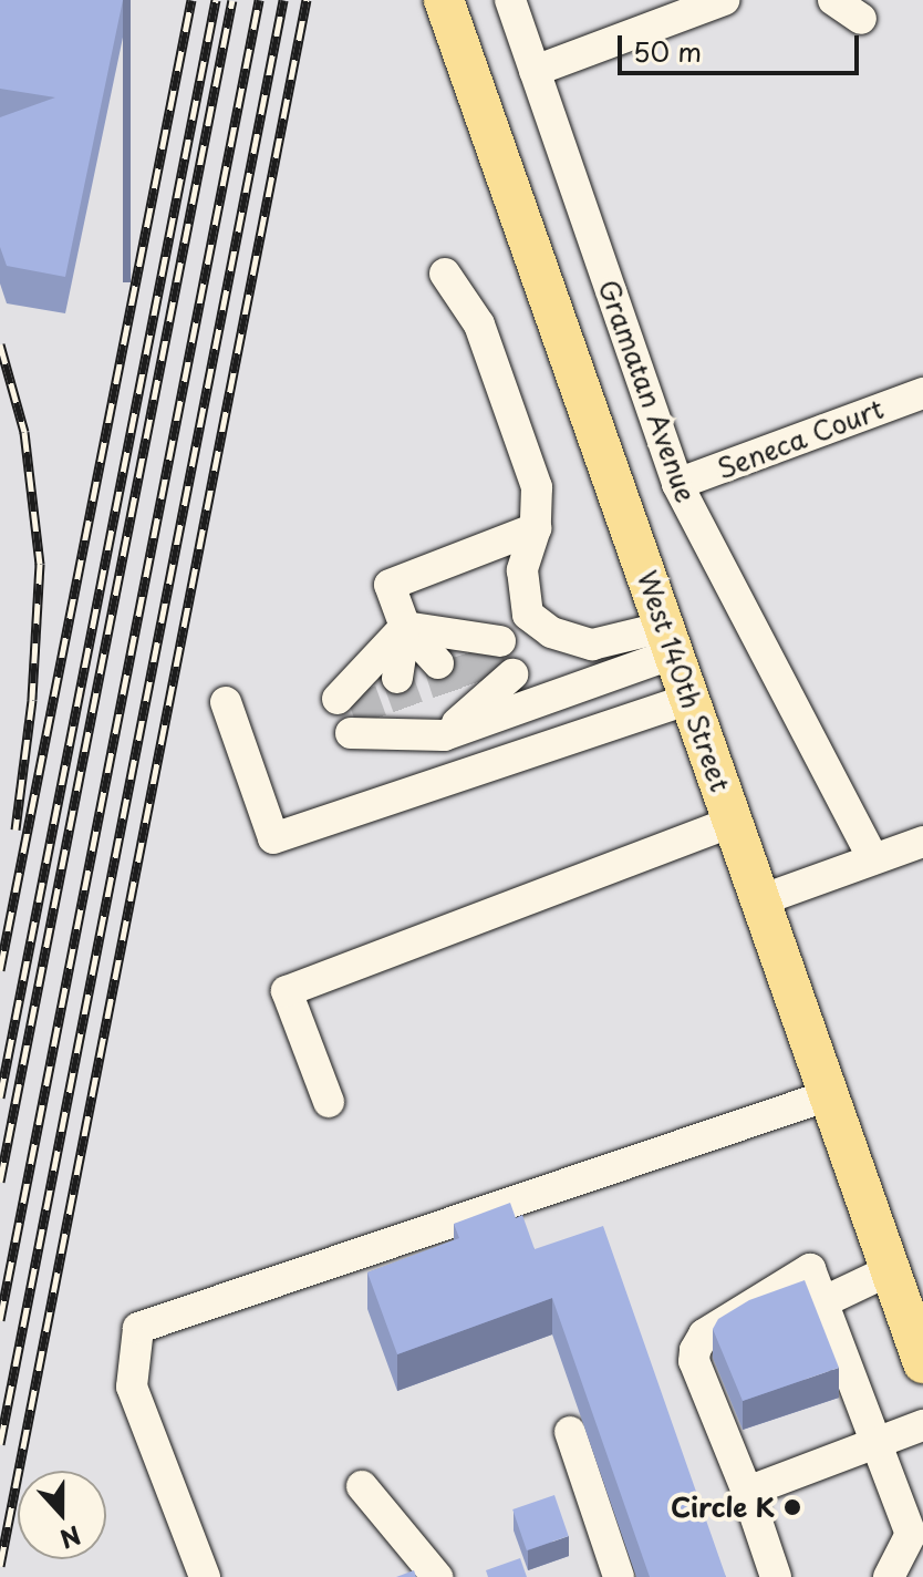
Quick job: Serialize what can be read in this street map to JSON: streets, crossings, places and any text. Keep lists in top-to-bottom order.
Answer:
{
  "streets": {
    "main road": ["West 140th Street"],
    "street": ["Gramatan Avenue", "Seneca Court"]
  },
  "crossings": [
    ["Gramatan Avenue", "Seneca Court"]
  ],
  "places": ["Circle K"],
  "scale_bar": "50 m",
  "north": "bottom"
}
